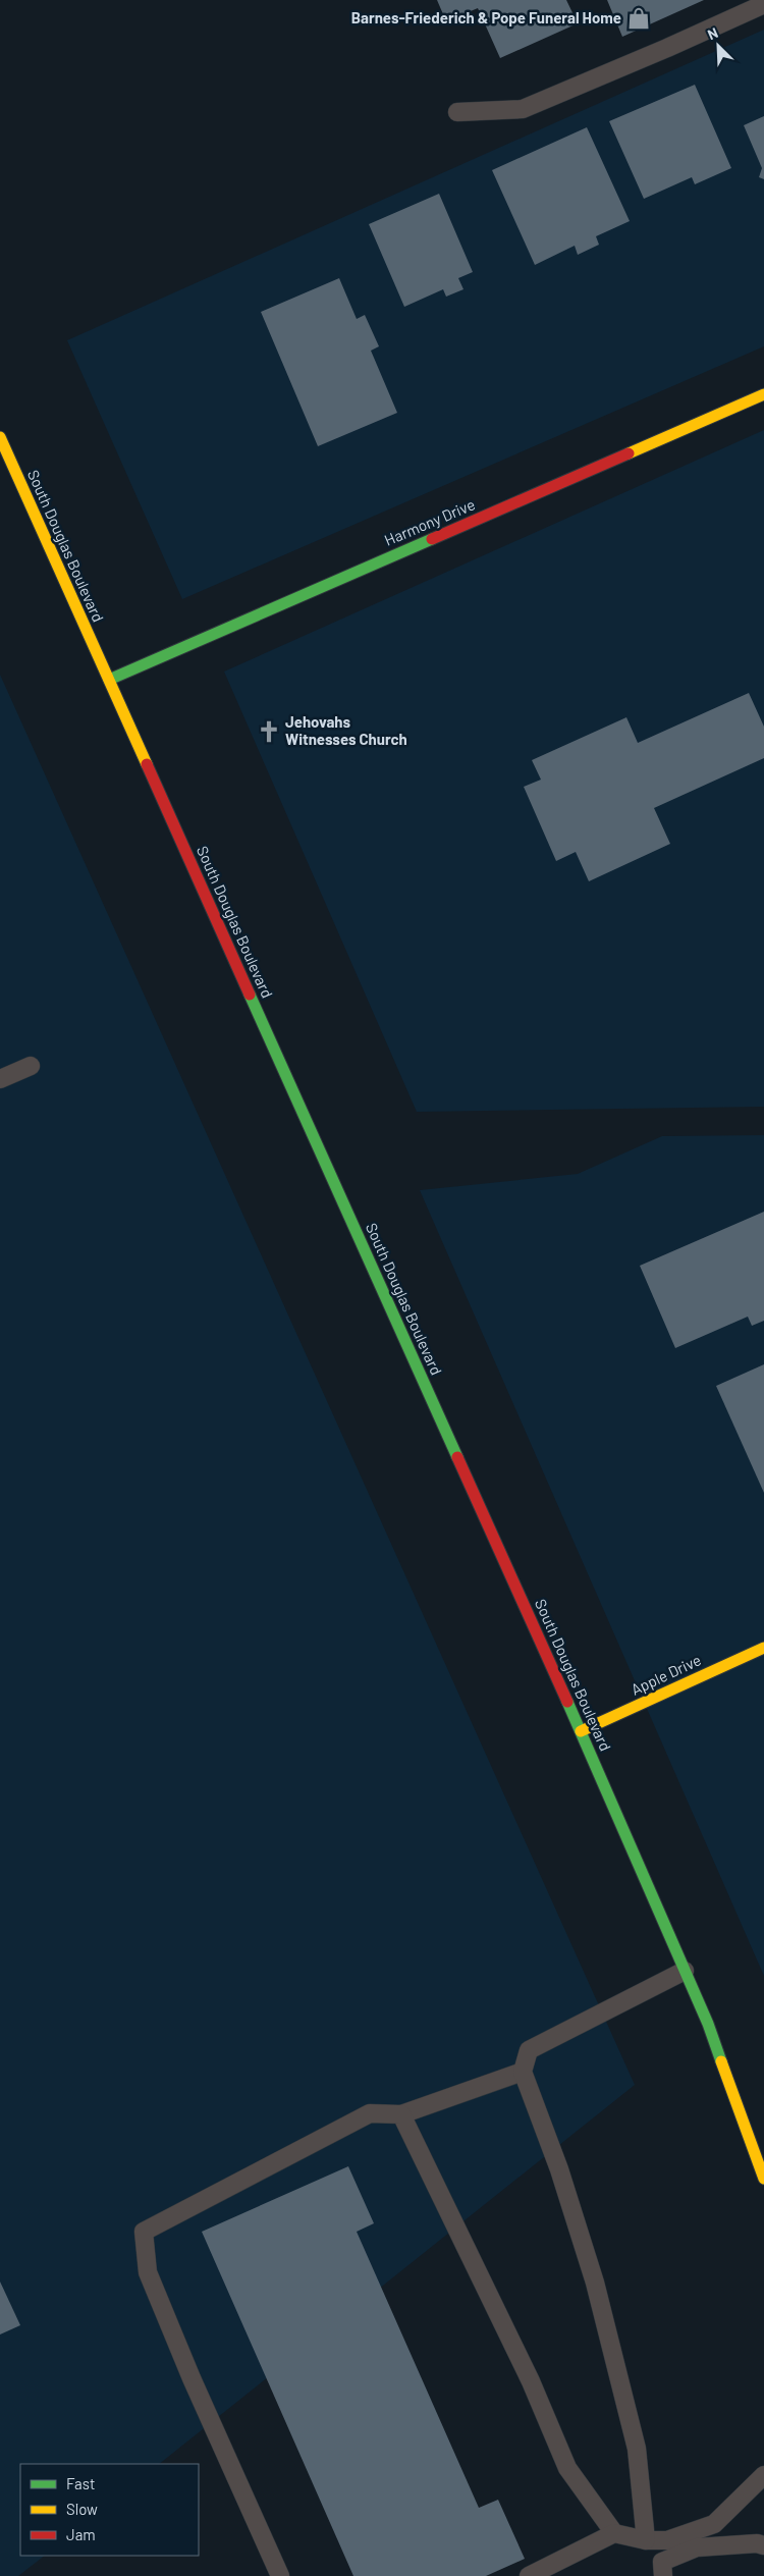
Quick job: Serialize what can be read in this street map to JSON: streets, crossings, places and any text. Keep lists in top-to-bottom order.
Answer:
{
  "streets": {
    "main road": ["Harmony Drive", "South Douglas Boulevard", "Apple Drive"]
  },
  "crossings": [
    ["Harmony Drive", "South Douglas Boulevard"],
    ["South Douglas Boulevard", "Apple Drive"]
  ],
  "places": {
    "shop": ["Barnes-Friederich & Pope Funeral Home"],
    "church": ["Jehovahs Witnesses Church"]
  },
  "legend": ["Fast", "Slow", "Jam"],
  "north": "top left"
}
